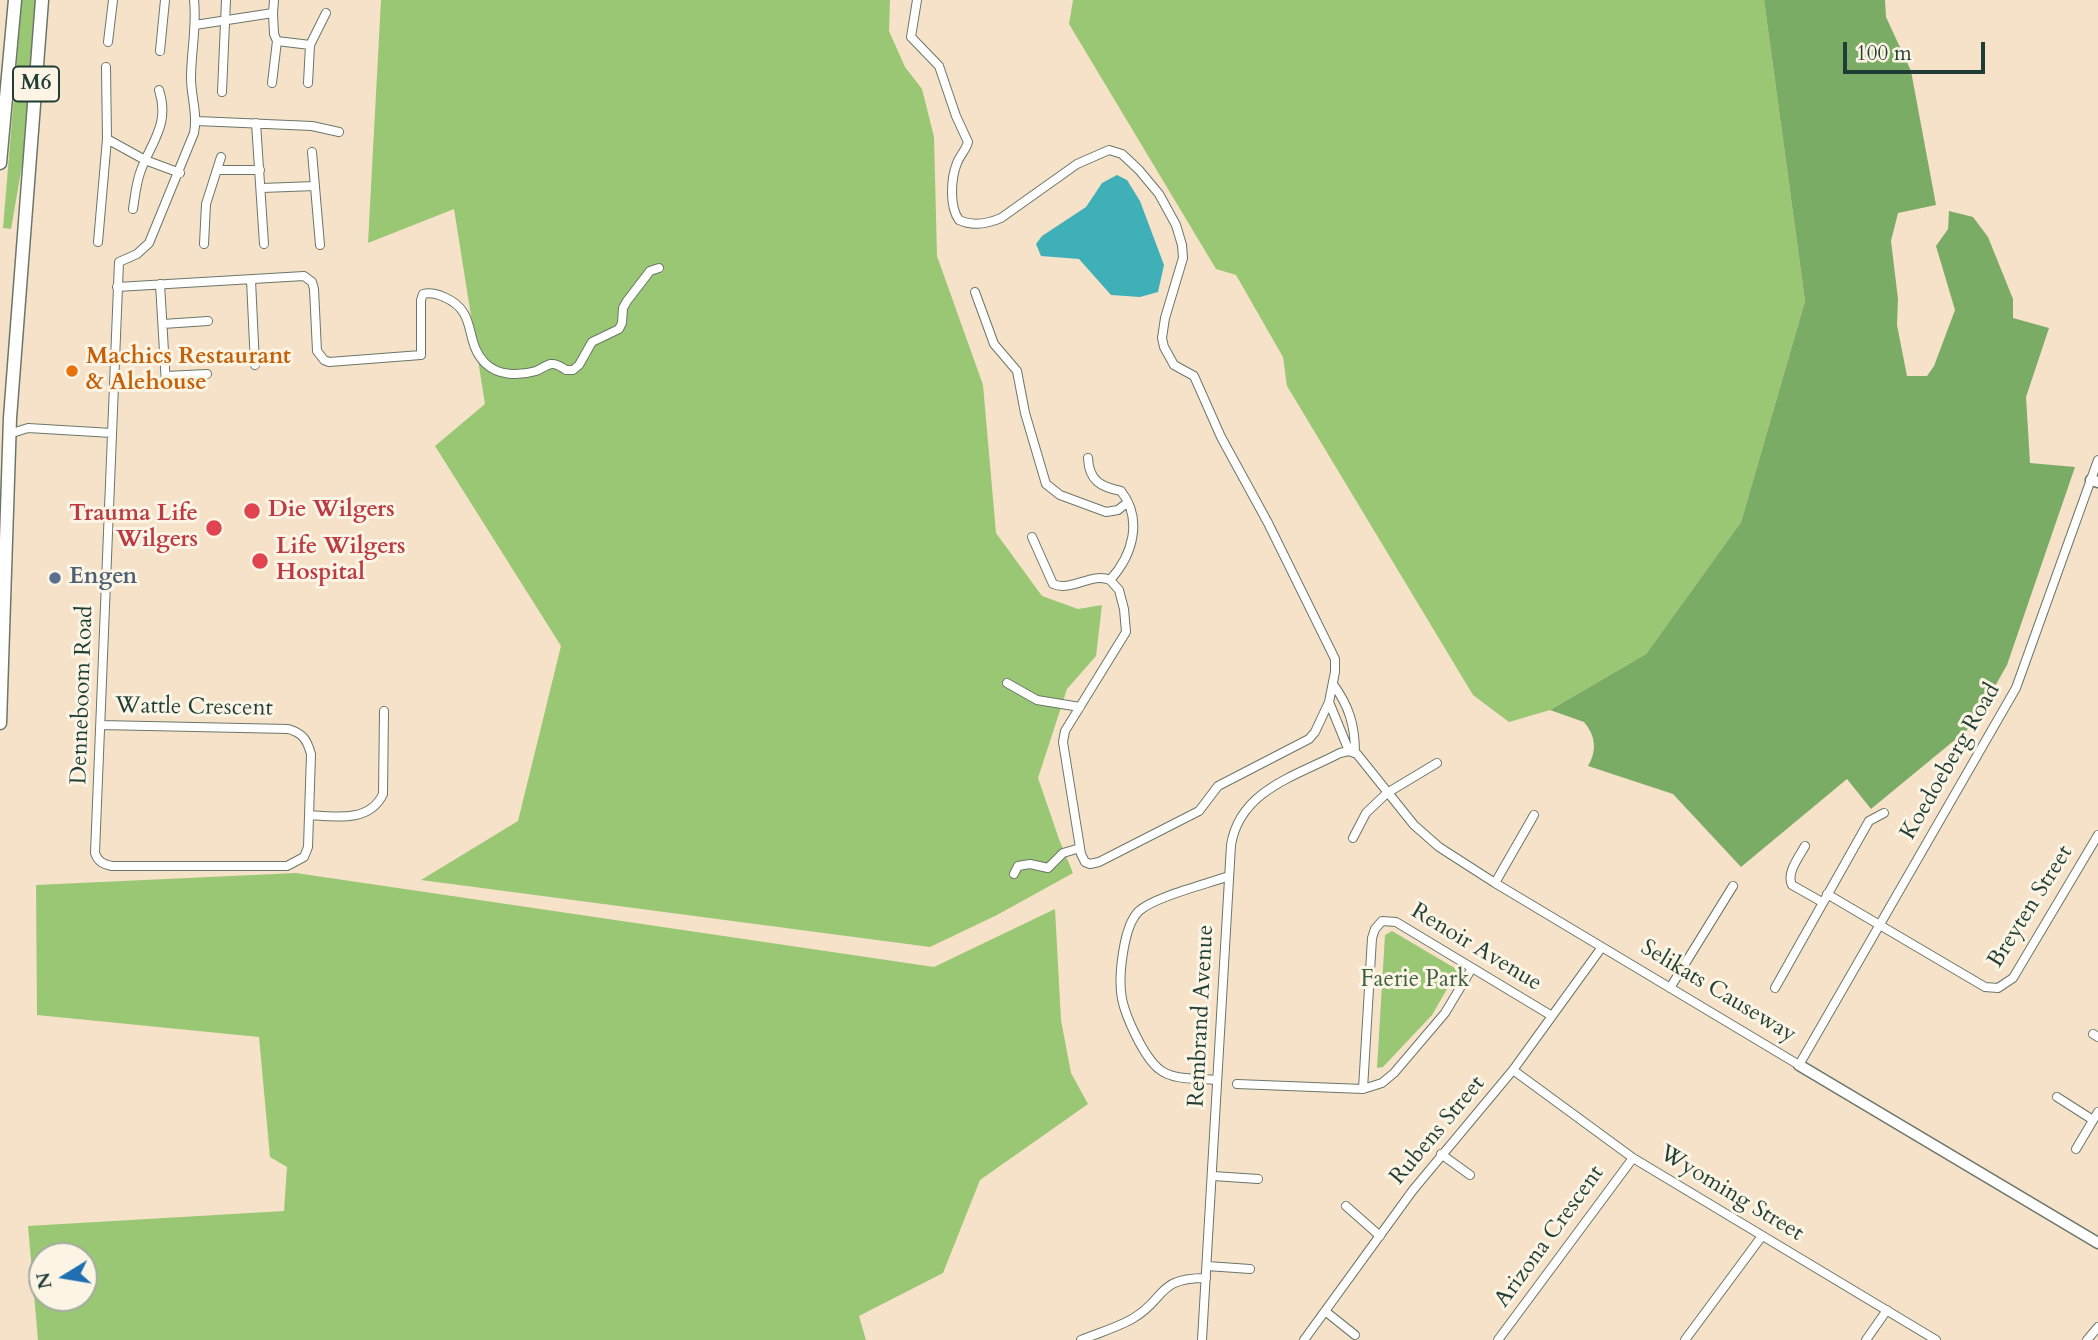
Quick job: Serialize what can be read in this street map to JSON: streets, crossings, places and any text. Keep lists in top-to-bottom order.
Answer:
{
  "streets": {
    "main road": ["M6"],
    "street": [
      "Denneboom Road",
      "Wattle Crescent",
      "Koedoeberg Road",
      "Breyten Street",
      "Renoir Avenue",
      "Selikats Causeway",
      "Rembrand Avenue",
      "Rubens Street",
      "Wyoming Street",
      "Arizona Crescent"
    ]
  },
  "crossings": [
    ["Denneboom Road", "Wattle Crescent"],
    ["Koedoeberg Road", "Breyten Street"],
    ["Koedoeberg Road", "Selikats Causeway"],
    ["Renoir Avenue", "Rubens Street"],
    ["Selikats Causeway", "Rembrand Avenue"],
    ["Selikats Causeway", "Rubens Street"],
    ["Rubens Street", "Wyoming Street"],
    ["Wyoming Street", "Arizona Crescent"]
  ],
  "parks": ["Faerie Park"],
  "places": [
    "Machics Restaurant & Alehouse",
    "Die Wilgers",
    "Trauma Life Wilgers",
    "Life Wilgers Hospital",
    "Engen"
  ],
  "scale_bar": "100 m",
  "north": "left"
}
